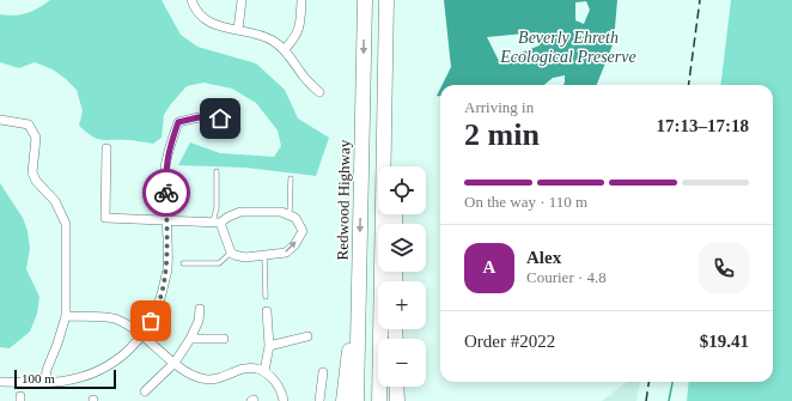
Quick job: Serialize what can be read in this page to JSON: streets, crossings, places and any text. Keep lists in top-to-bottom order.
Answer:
{
  "streets": {
    "highway": ["Redwood Highway"]
  },
  "water": ["Beverly Ehreth Ecological Preserve"],
  "scale_bar": "100 m",
  "page": {
    "heading": ["2 min", "Arriving in", "17:13–17:18"],
    "panel": [
      "Alex",
      "Courier · 4.8",
      "Order #2022",
      "$19.41"
    ],
    "map_buttons": ["+", "−"],
    "bar": "On the way · 110 m",
    "round": "A",
    "scale": "100 m"
  }
}
